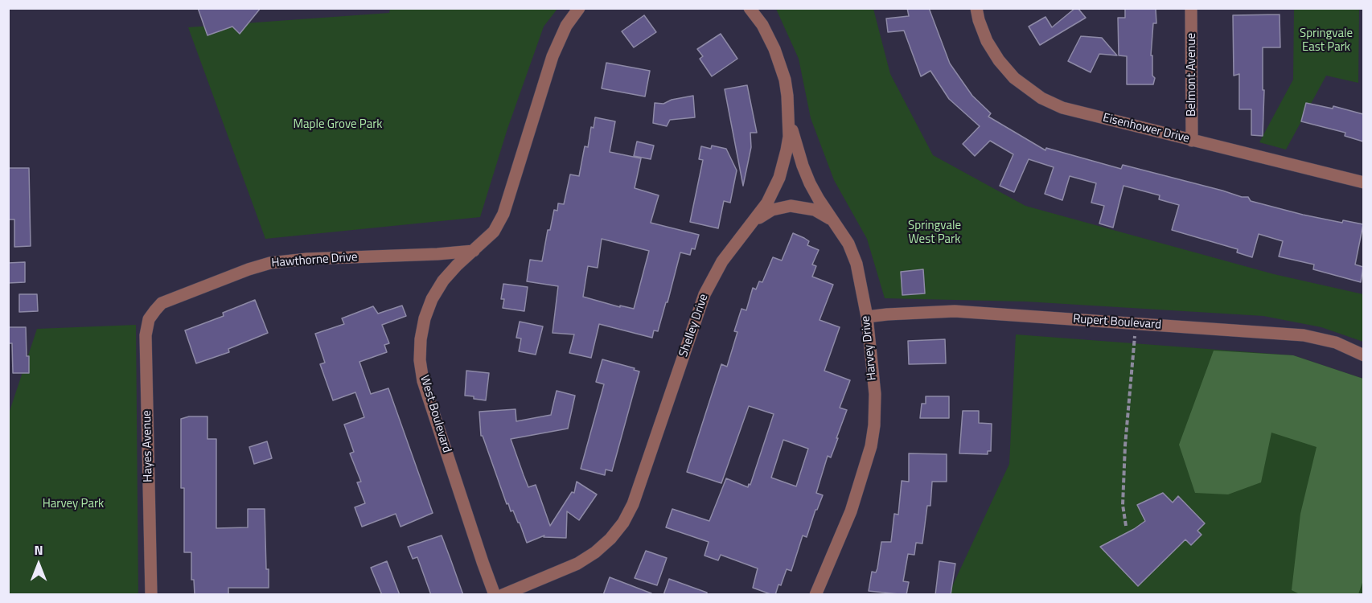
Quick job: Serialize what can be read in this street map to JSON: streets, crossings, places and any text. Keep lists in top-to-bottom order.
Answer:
{
  "streets": {
    "street": [
      "Belmont Avenue",
      "Eisenhower Drive",
      "Hawthorne Drive",
      "Rupert Boulevard",
      "Shelley Drive",
      "Harvey Drive",
      "West Boulevard",
      "Hayes Avenue"
    ]
  },
  "crossings": [
    ["Belmont Avenue", "Eisenhower Drive"],
    ["Hawthorne Drive", "West Boulevard"],
    ["Hawthorne Drive", "Hayes Avenue"],
    ["Rupert Boulevard", "Harvey Drive"],
    ["Shelley Drive", "Harvey Drive"]
  ],
  "parks": [
    "Springvale East Park",
    "Maple Grove Park",
    "Springvale West Park",
    "Harvey Park"
  ],
  "north": "top"
}
